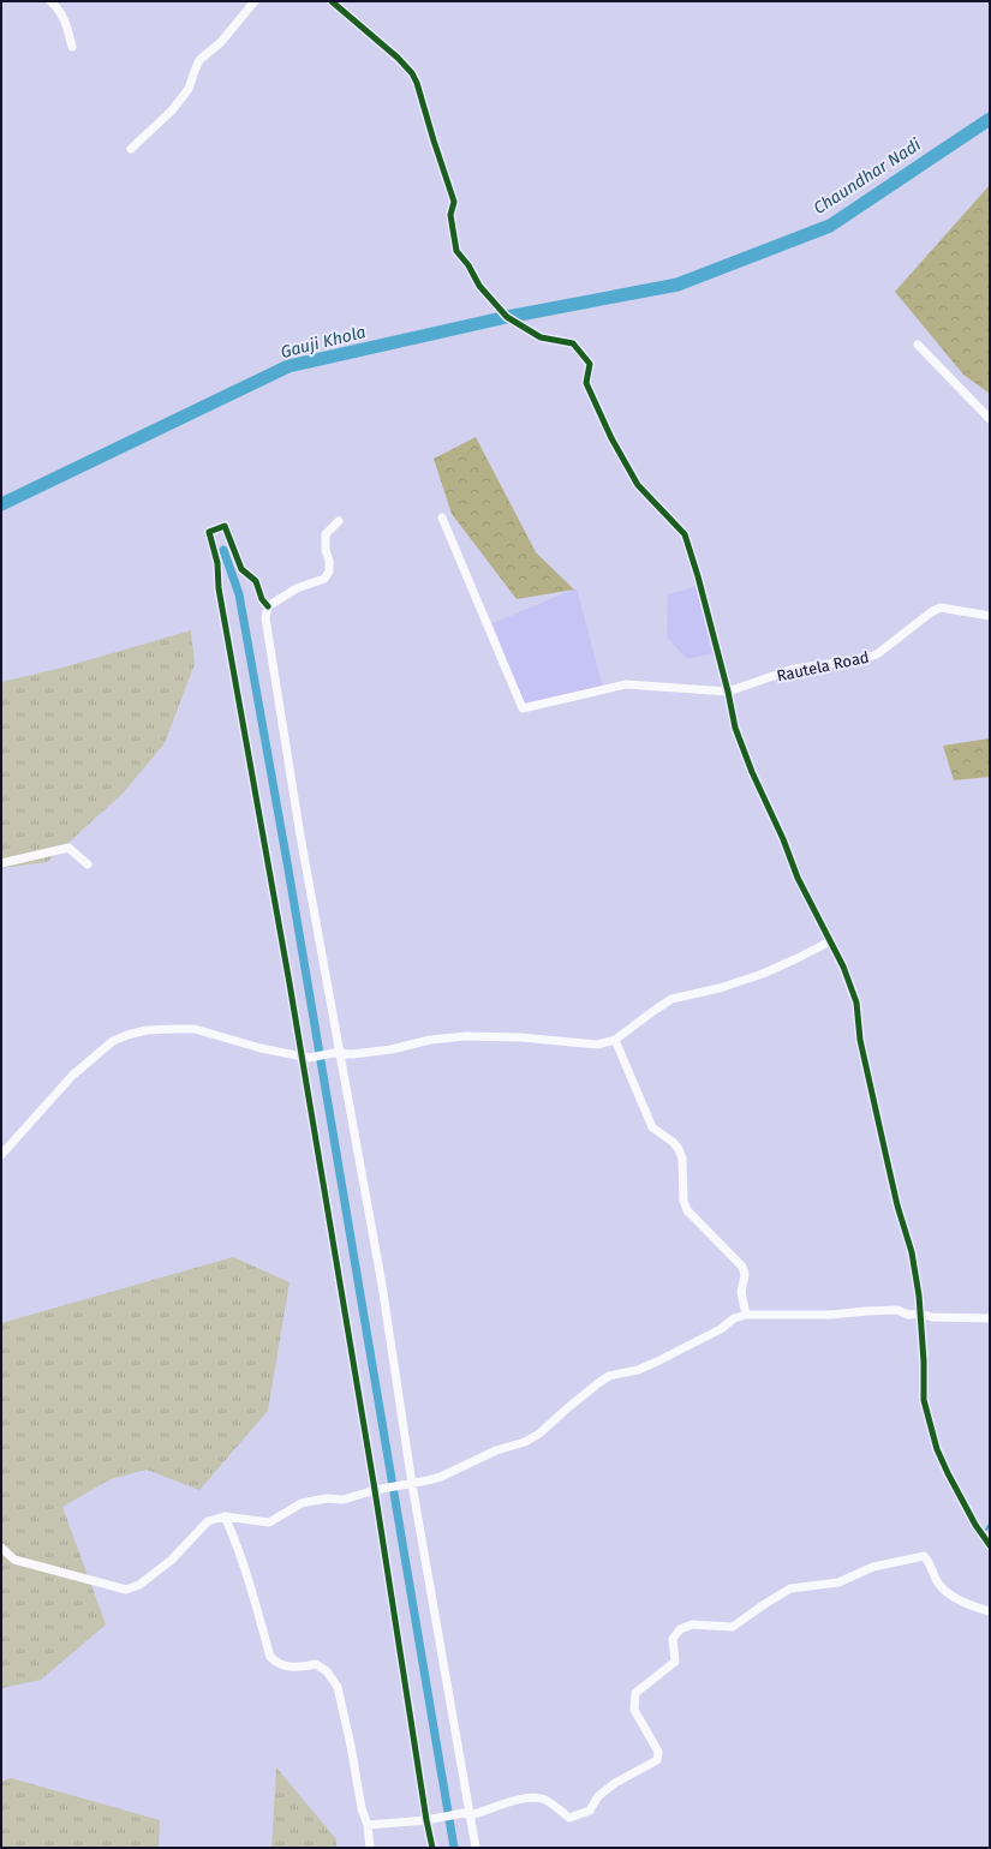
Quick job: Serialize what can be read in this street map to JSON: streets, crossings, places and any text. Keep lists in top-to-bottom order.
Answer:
{
  "streets": {
    "street": ["Rautela Road"]
  },
  "water": ["Chaundhar Nadi", "Gauji Khola"]
}
